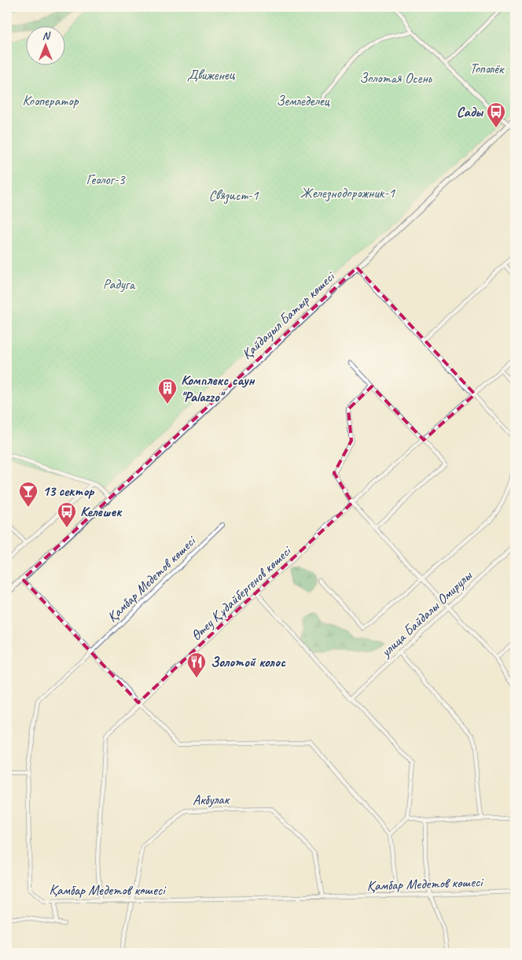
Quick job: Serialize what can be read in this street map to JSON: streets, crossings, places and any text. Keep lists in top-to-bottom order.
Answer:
{
  "streets": {
    "street": [
      "Қайдауыл Батыр көшесі",
      "Қамбар Медетов көшесі",
      "Өтеу Құдайбергенов көшесі",
      "улица Байдалы Омирулы",
      "Акбулак"
    ]
  },
  "crossings": [
    ["Қамбар Медетов көшесі", "Өтеу Құдайбергенов көшесі"],
    ["Қамбар Медетов көшесі", "Акбулак"]
  ],
  "parks": [
    "Тополёк",
    "Движенец",
    "Золотая Осень",
    "Кооператор",
    "Земледелец",
    "Геолог-3",
    "Железнодорожник-1",
    "Связист-1",
    "Радуга"
  ],
  "places": {
    "bus stop": ["Сады", "Келешек"],
    "building": ["Комплекс саун \"Palazzo\""],
    "bar": ["13 сектор"],
    "restaurant": ["Золотой колос"]
  },
  "north": "top"
}
